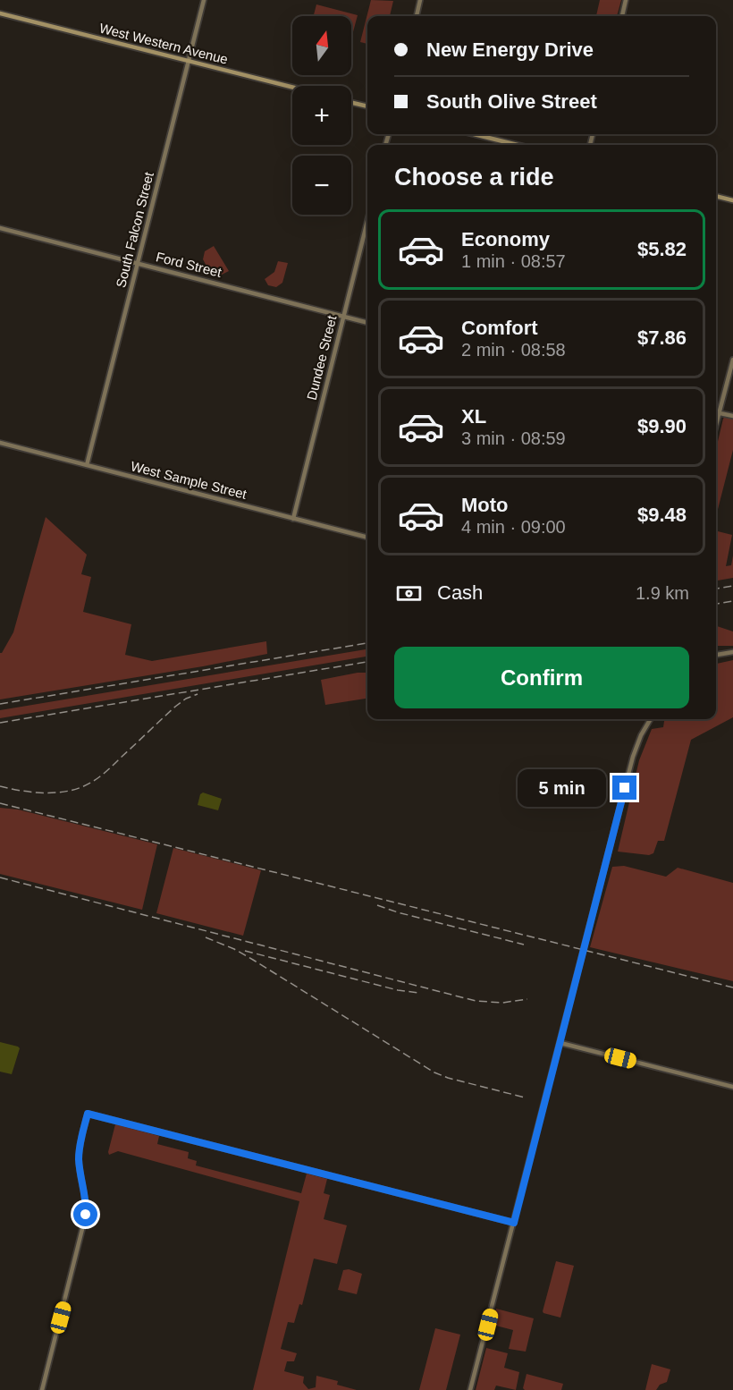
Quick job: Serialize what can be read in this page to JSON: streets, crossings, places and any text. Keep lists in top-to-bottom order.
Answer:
{
  "streets": {
    "main road": ["West Western Avenue"],
    "street": [
      "South Falcon Street",
      "Ford Street",
      "Dundee Street",
      "West Sample Street"
    ]
  },
  "crossings": [
    ["West Western Avenue", "South Falcon Street"],
    ["South Falcon Street", "Ford Street"],
    ["South Falcon Street", "West Sample Street"],
    ["Ford Street", "Dundee Street"],
    ["Dundee Street", "West Sample Street"]
  ],
  "north": "top",
  "page": {
    "map_buttons": ["+", "−"],
    "banner": ["New Energy Drive", "South Olive Street"],
    "heading": "Choose a ride",
    "list": [
      {
        "name": "Economy",
        "note": "1 min · 08:57",
        "value": "$5.82"
      },
      {
        "name": "Comfort",
        "note": "2 min · 08:58",
        "value": "$7.86"
      },
      {
        "name": "XL",
        "note": "3 min · 08:59",
        "value": "$9.90"
      },
      {
        "name": "Moto",
        "note": "4 min · 09:00",
        "value": "$9.48"
      }
    ],
    "pay": ["Cash", "1.9 km"],
    "buttons": "Confirm",
    "bubble": "5 min"
  }
}
